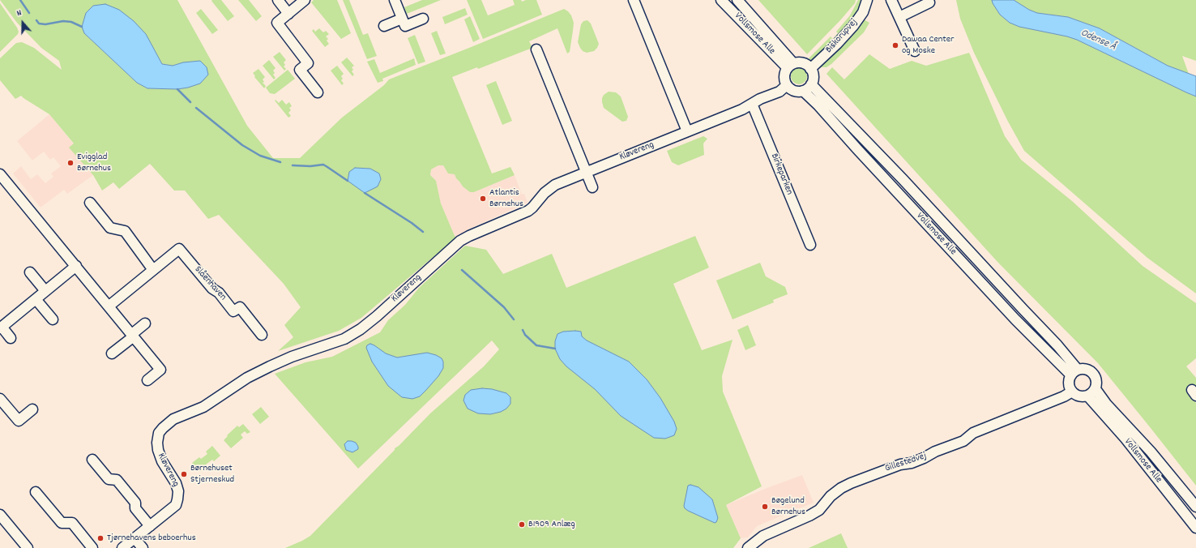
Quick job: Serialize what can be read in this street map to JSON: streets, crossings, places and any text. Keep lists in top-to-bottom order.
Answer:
{
  "streets": {
    "street": [
      "Vollsmose Alle",
      "Biskorupvej",
      "Kløvereng",
      "Birkeparken",
      "Slåenhaven",
      "Gillestedvej"
    ]
  },
  "crossings": [
    ["Vollsmose Alle", "Biskorupvej"],
    ["Vollsmose Alle", "Kløvereng"],
    ["Vollsmose Alle", "Gillestedvej"],
    ["Biskorupvej", "Kløvereng"],
    ["Kløvereng", "Birkeparken"]
  ],
  "water": ["Odense Å"],
  "places": [
    "Dawaa Center og Moske",
    "Evigglad Børnehus",
    "Atlantis Børnehus",
    "Børnehuset Stjerneskud",
    "Bøgelund Børnehus",
    "B1909 Anlæg",
    "Tjørnehavens beboerhus"
  ],
  "north": "top"
}
